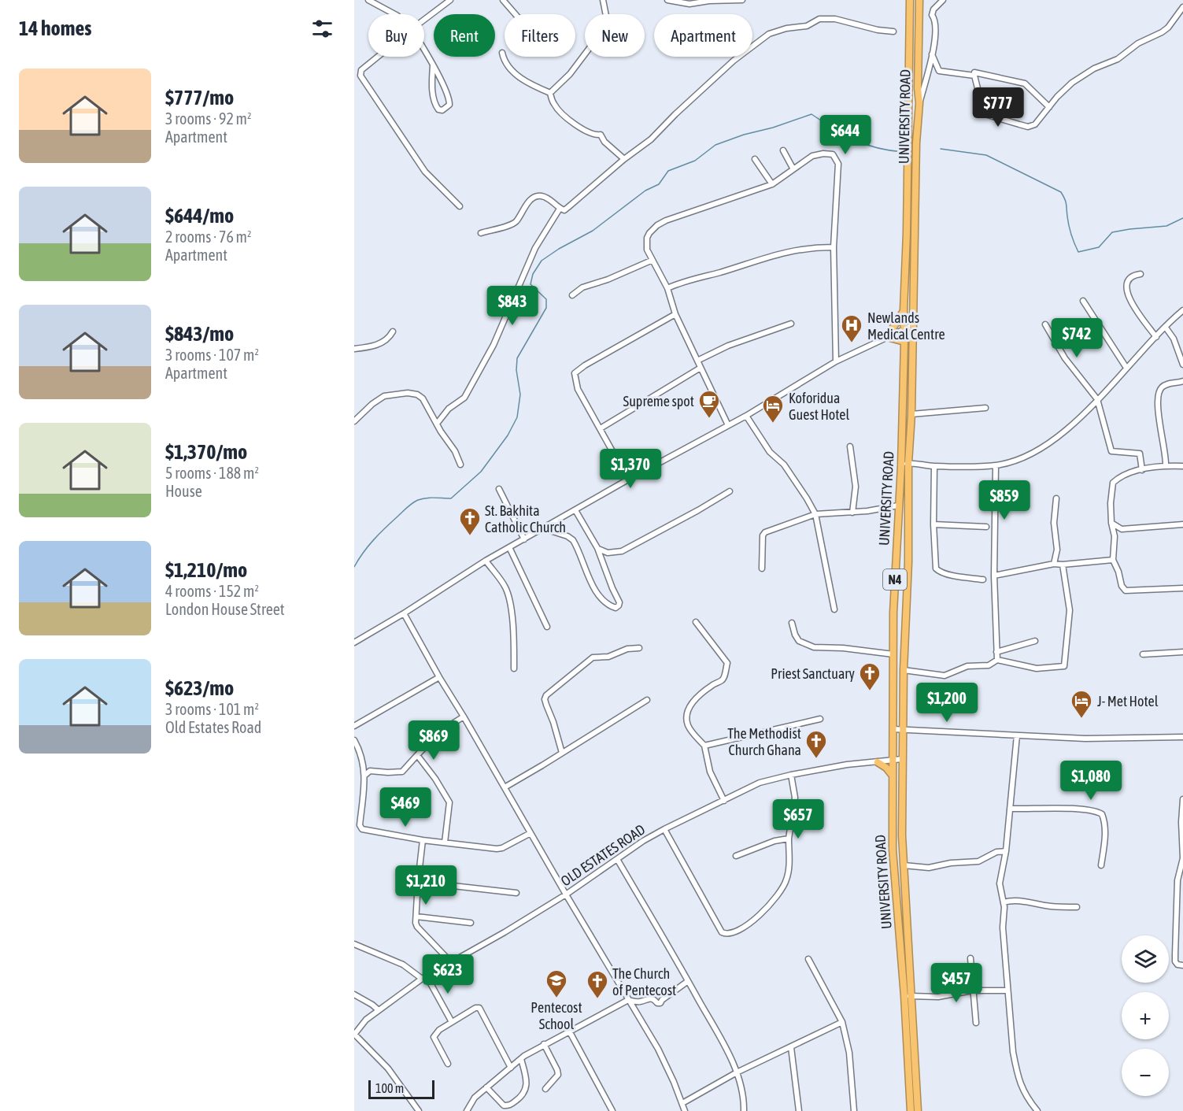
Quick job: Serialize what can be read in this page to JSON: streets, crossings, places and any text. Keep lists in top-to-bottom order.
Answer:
{
  "streets": {
    "highway": ["UNIVERSITY ROAD", "N4"],
    "street": ["OLD ESTATES ROAD"]
  },
  "crossings": [
    ["UNIVERSITY ROAD", "OLD ESTATES ROAD"]
  ],
  "places": {
    "hospital": ["Newlands Medical Centre"],
    "cafe": ["Supreme spot"],
    "hotel": ["Koforidua Guest Hotel", "J- Met Hotel"],
    "church": [
      "St. Bakhita Catholic Church",
      "Priest Sanctuary",
      "The Methodist Church Ghana",
      "The Church of Pentecost"
    ],
    "school or university": ["Pentecost School"]
  },
  "scale_bar": "100 m",
  "page": {
    "heading": "14 homes",
    "chip": [
      "Buy",
      "Rent",
      "Filters",
      "New",
      "Apartment"
    ],
    "list": [
      {
        "name": "$777/mo",
        "note": "3 rooms · 92 m² · Apartment"
      },
      {
        "name": "$644/mo",
        "note": "2 rooms · 76 m² · Apartment"
      },
      {
        "name": "$843/mo",
        "note": "3 rooms · 107 m² · Apartment"
      },
      {
        "name": "$1,370/mo",
        "note": "5 rooms · 188 m² · House"
      },
      {
        "name": "$1,210/mo",
        "note": "4 rooms · 152 m² · London House Street"
      },
      {
        "name": "$623/mo",
        "note": "3 rooms · 101 m² · Old Estates Road"
      }
    ],
    "price": [
      "$777",
      "$644",
      "$843",
      "$742",
      "$1,370",
      "$859",
      "$1,200",
      "$869",
      "$1,080",
      "$469",
      "$657",
      "$1,210",
      "$623",
      "$457"
    ],
    "map_buttons": ["+", "−"],
    "scale": "100 m"
  }
}
